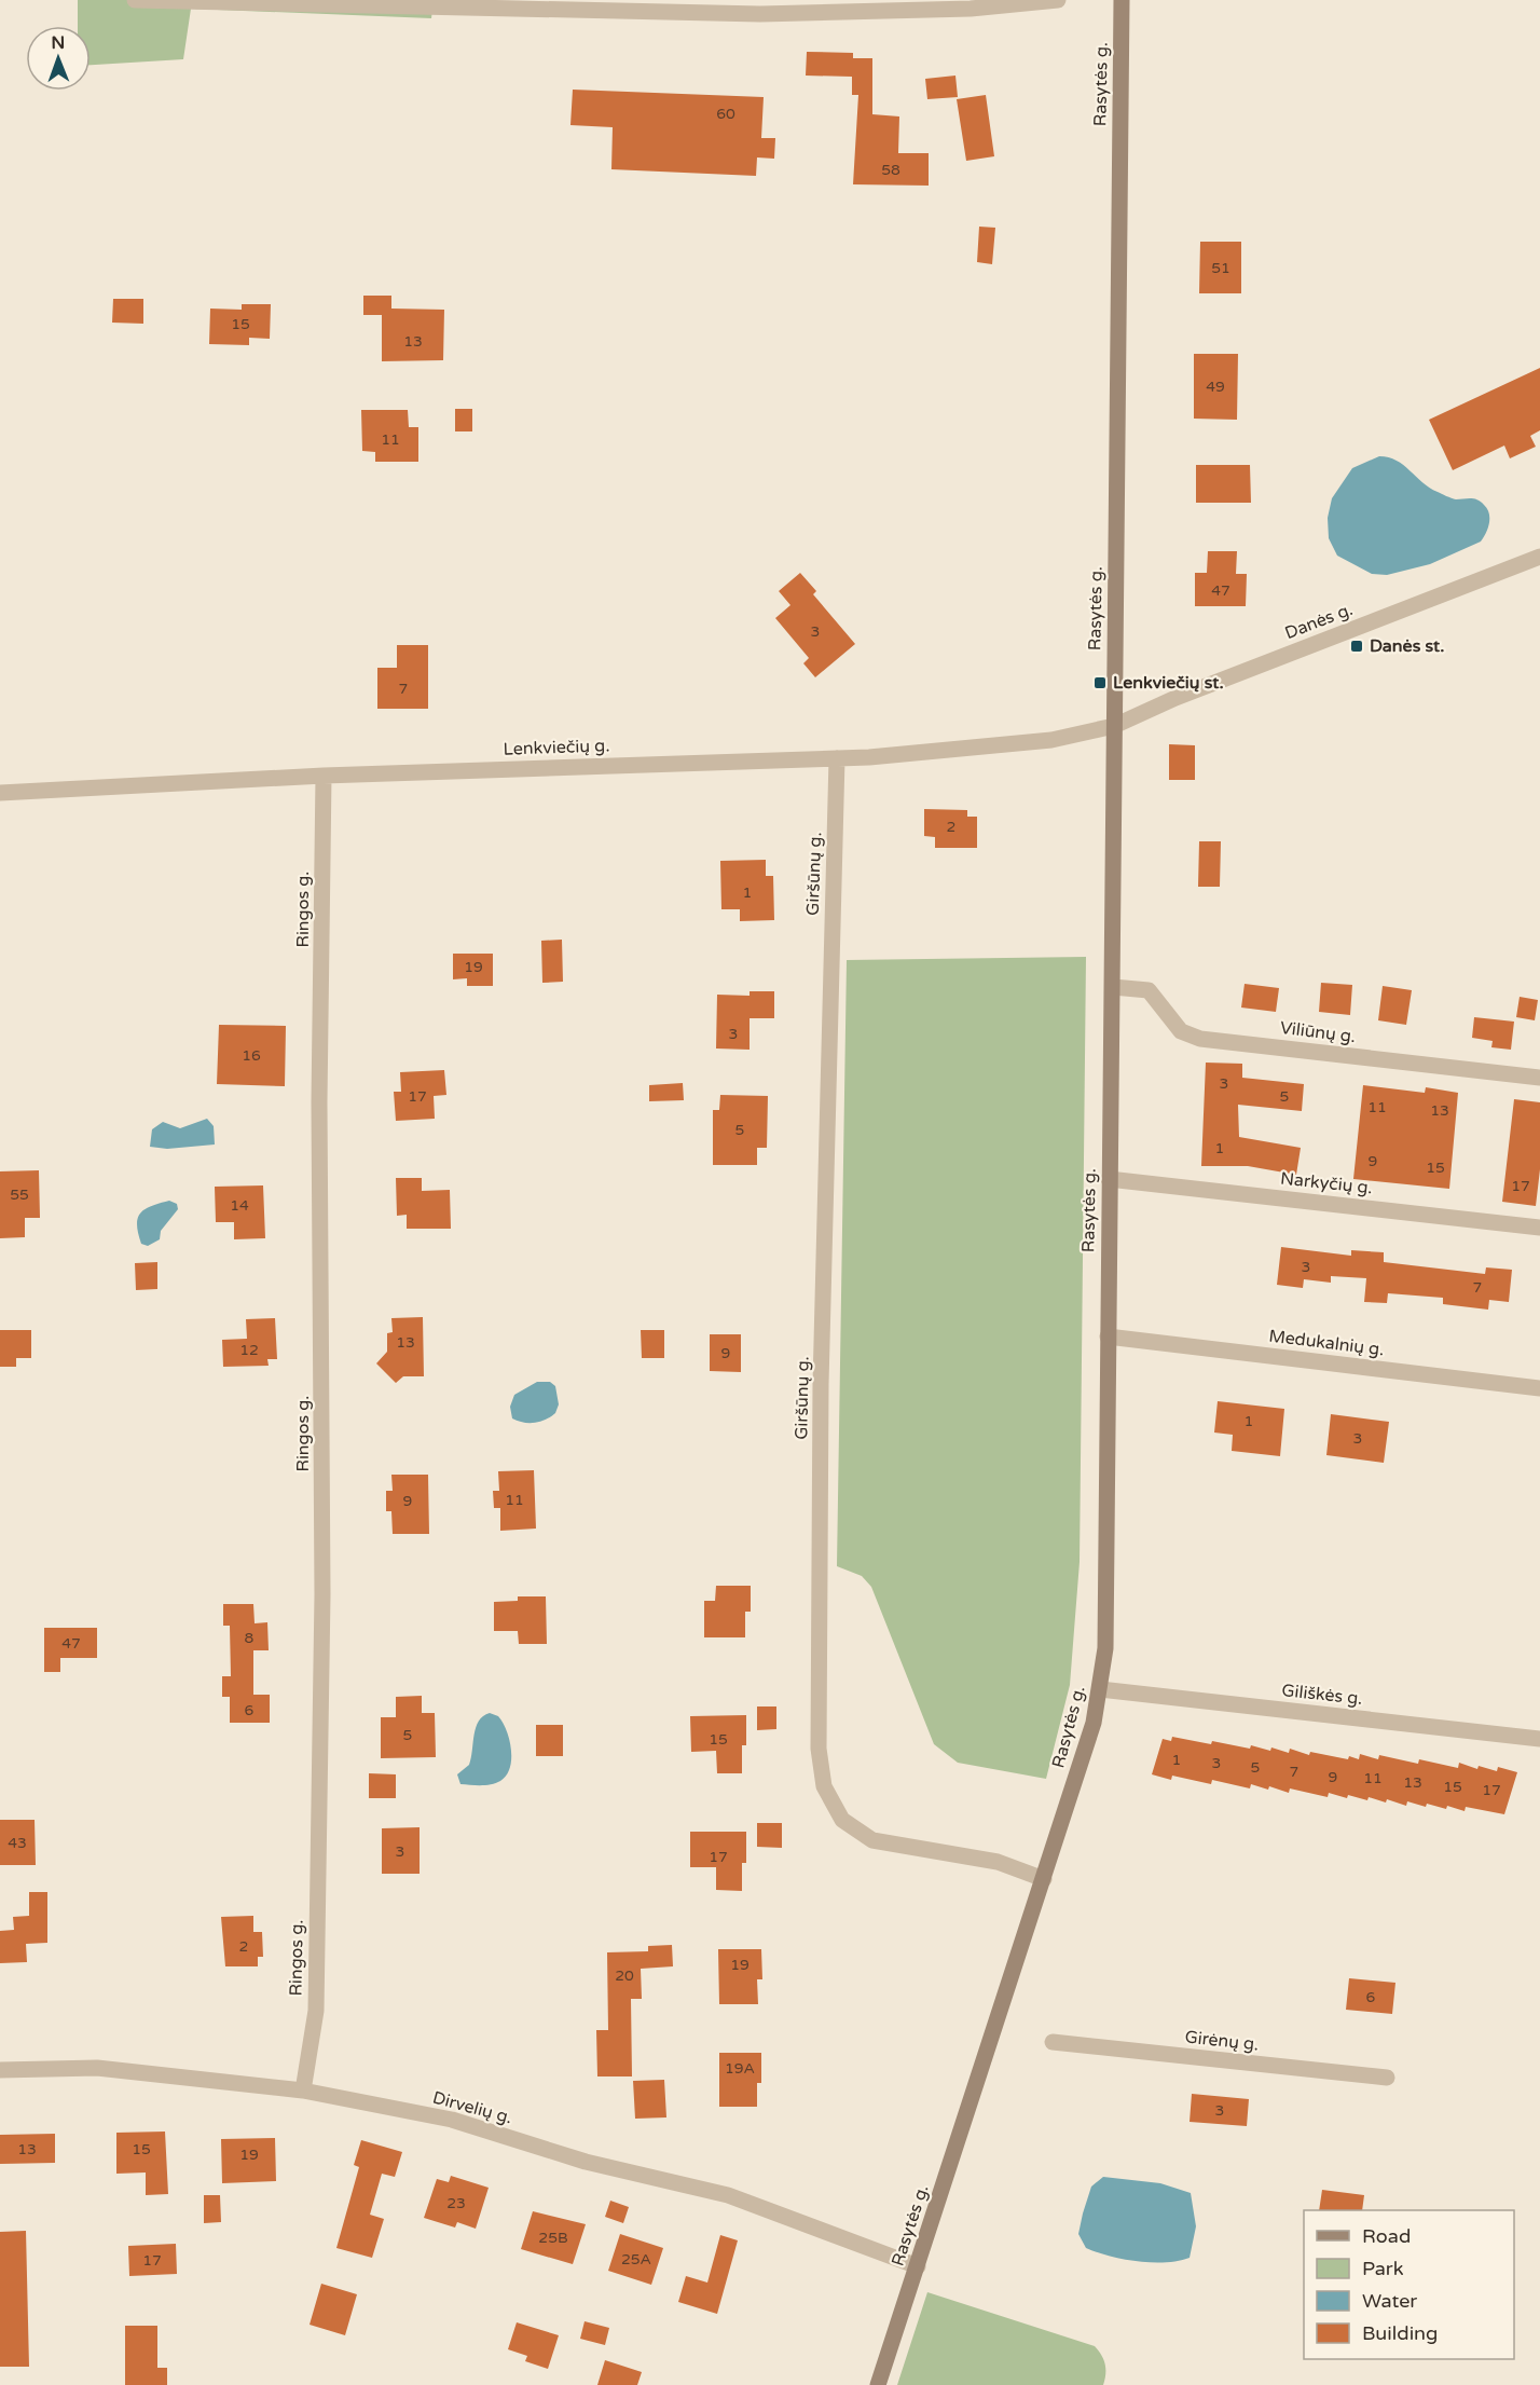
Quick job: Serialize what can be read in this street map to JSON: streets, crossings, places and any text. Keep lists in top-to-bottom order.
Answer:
{
  "streets": {
    "main road": ["Rasytės g."],
    "street": [
      "Danės g.",
      "Lenkviečių g.",
      "Giršūnų g.",
      "Ringos g.",
      "Viliūnų g.",
      "Narkyčių g.",
      "Medukalnių g.",
      "Giliškės g.",
      "Girėnų g.",
      "Dirvelių g."
    ]
  },
  "crossings": [
    ["Rasytės g.", "Danės g."],
    ["Rasytės g.", "Lenkviečių g."],
    ["Rasytės g.", "Giršūnų g."],
    ["Rasytės g.", "Viliūnų g."],
    ["Rasytės g.", "Narkyčių g."],
    ["Rasytės g.", "Medukalnių g."],
    ["Rasytės g.", "Giliškės g."],
    ["Rasytės g.", "Dirvelių g."],
    ["Danės g.", "Lenkviečių g."],
    ["Lenkviečių g.", "Giršūnų g."],
    ["Lenkviečių g.", "Ringos g."],
    ["Ringos g.", "Dirvelių g."]
  ],
  "places": {
    "transit": ["Danės st.", "Lenkviečių st."]
  },
  "house_numbers": [
    "60",
    "58",
    "51",
    "15",
    "13",
    "49",
    "11",
    "47",
    "3",
    "7",
    "2",
    "1",
    "19",
    "3",
    "16",
    "3",
    "17",
    "5",
    "11",
    "13",
    "5",
    "1",
    "9",
    "15",
    "17",
    "55",
    "14",
    "3",
    "7",
    "13",
    "12",
    "9",
    "1",
    "3",
    "11",
    "9",
    "8",
    "47",
    "6",
    "5",
    "15",
    "1",
    "3",
    "5",
    "7",
    "9",
    "11",
    "13",
    "15",
    "17",
    "43",
    "3",
    "17",
    "2",
    "19",
    "20",
    "6",
    "19A",
    "3",
    "13",
    "15",
    "19",
    "23",
    "25B",
    "25A",
    "17"
  ],
  "legend": [
    "Road",
    "Park",
    "Water",
    "Building"
  ],
  "north": "top"
}
